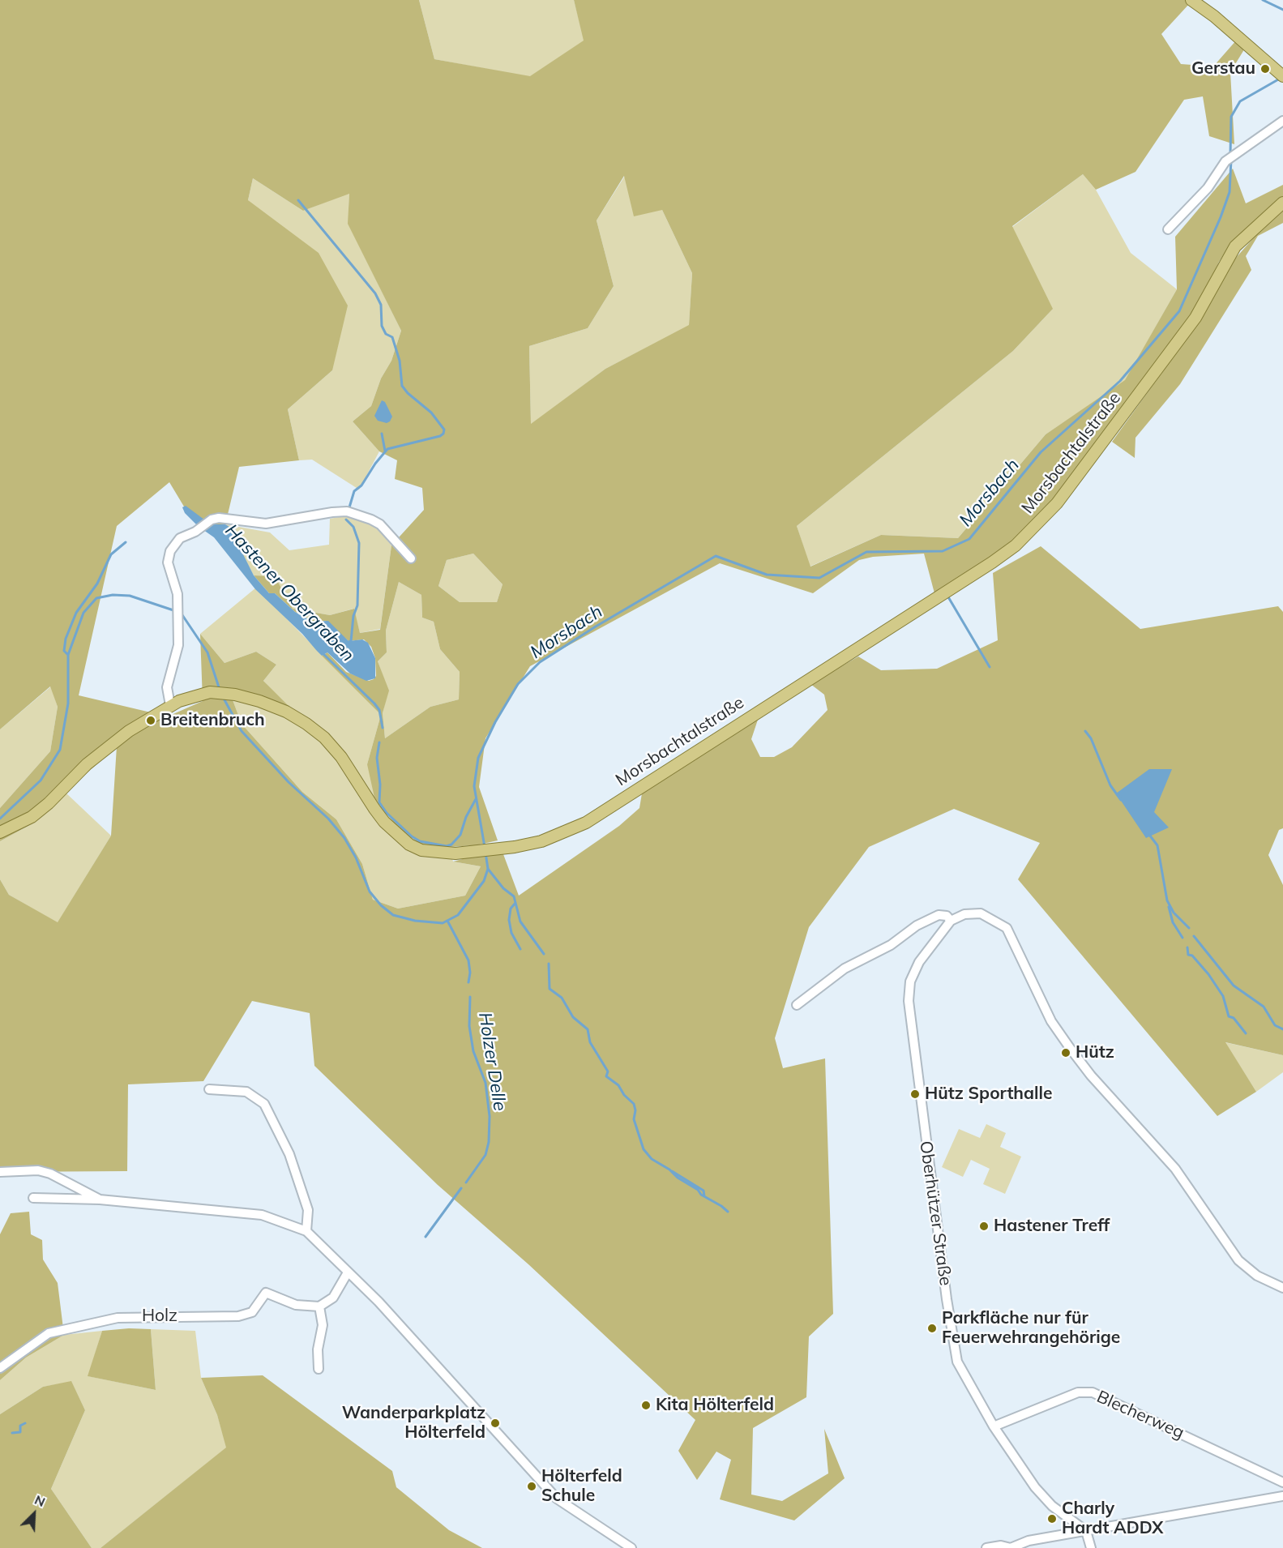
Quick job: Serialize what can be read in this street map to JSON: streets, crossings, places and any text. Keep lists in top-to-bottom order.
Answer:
{
  "streets": {
    "main road": ["Morsbachtalstraße"],
    "street": ["Oberhützer Straße", "Holz", "Blecherweg"]
  },
  "crossings": [
    ["Oberhützer Straße", "Blecherweg"]
  ],
  "water": ["Morsbach", "Hastener Obergraben", "Holzer Delle"],
  "places": [
    "Gerstau",
    "Breitenbruch",
    "Hütz",
    "Hütz Sporthalle",
    "Hastener Treff",
    "Parkfläche nur für Feuerwehrangehörige",
    "Kita Hölterfeld",
    "Wanderparkplatz Hölterfeld",
    "Hölterfeld Schule",
    "Charly Hardt ADDX"
  ],
  "north": "top right"
}
